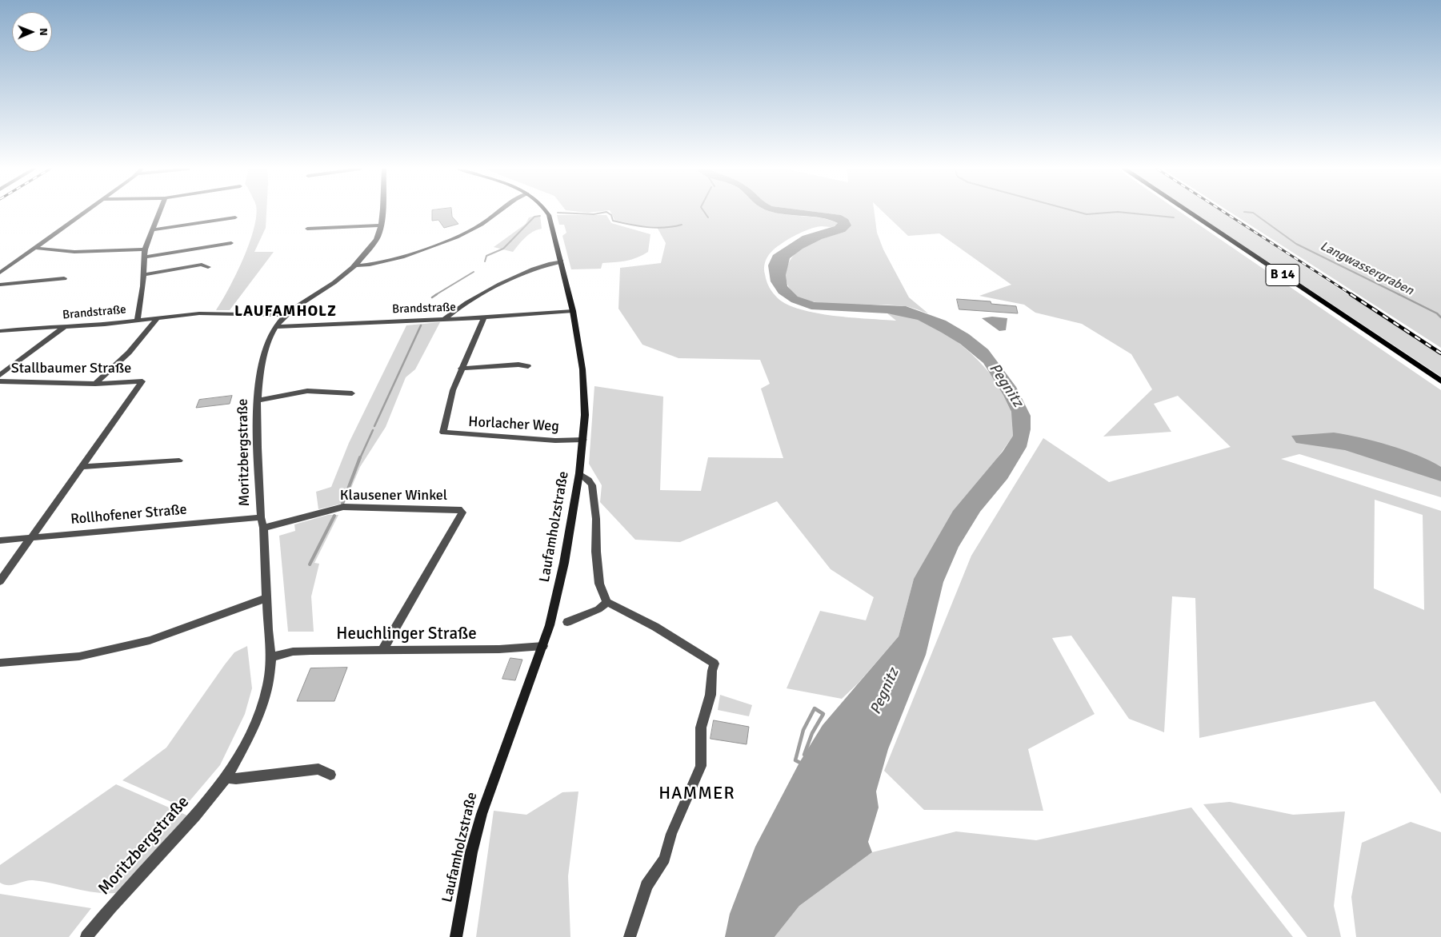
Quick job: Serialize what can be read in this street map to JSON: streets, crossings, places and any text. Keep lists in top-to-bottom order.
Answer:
{
  "streets": {
    "main road": ["B 14", "Laufamholzstraße"],
    "street": [
      "Brandstraße",
      "Stallbaumer Straße",
      "Horlacher Weg",
      "Moritzbergstraße",
      "Klausener Winkel",
      "Rollhofener Straße",
      "Heuchlinger Straße"
    ]
  },
  "crossings": [
    ["Brandstraße", "Moritzbergstraße"],
    ["Brandstraße", "Laufamholzstraße"],
    ["Horlacher Weg", "Laufamholzstraße"],
    ["Moritzbergstraße", "Klausener Winkel"],
    ["Moritzbergstraße", "Rollhofener Straße"],
    ["Moritzbergstraße", "Heuchlinger Straße"],
    ["Klausener Winkel", "Heuchlinger Straße"],
    ["Laufamholzstraße", "Heuchlinger Straße"]
  ],
  "districts": ["LAUFAMHOLZ", "HAMMER"],
  "water": ["Langwassergraben", "Pegnitz"],
  "north": "right"
}
